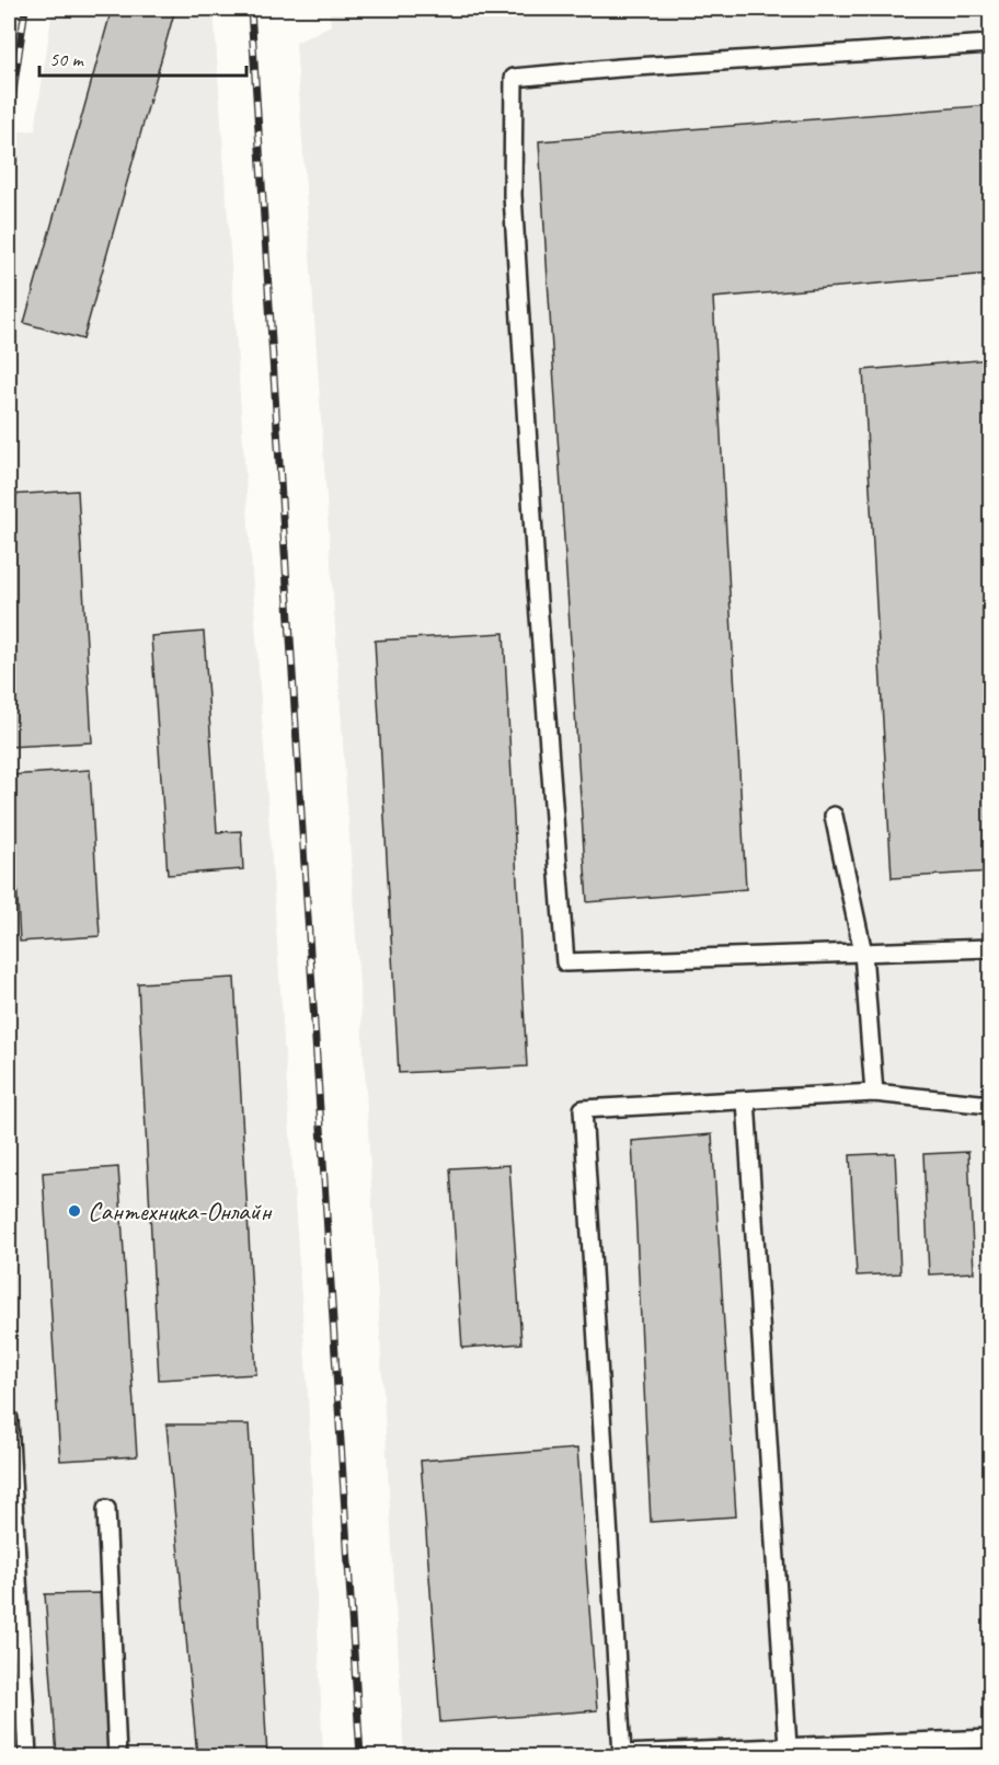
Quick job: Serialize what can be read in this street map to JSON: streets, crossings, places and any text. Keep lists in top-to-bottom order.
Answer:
{
  "places": ["Сантехника-Онлайн"],
  "scale_bar": "50 m"
}
